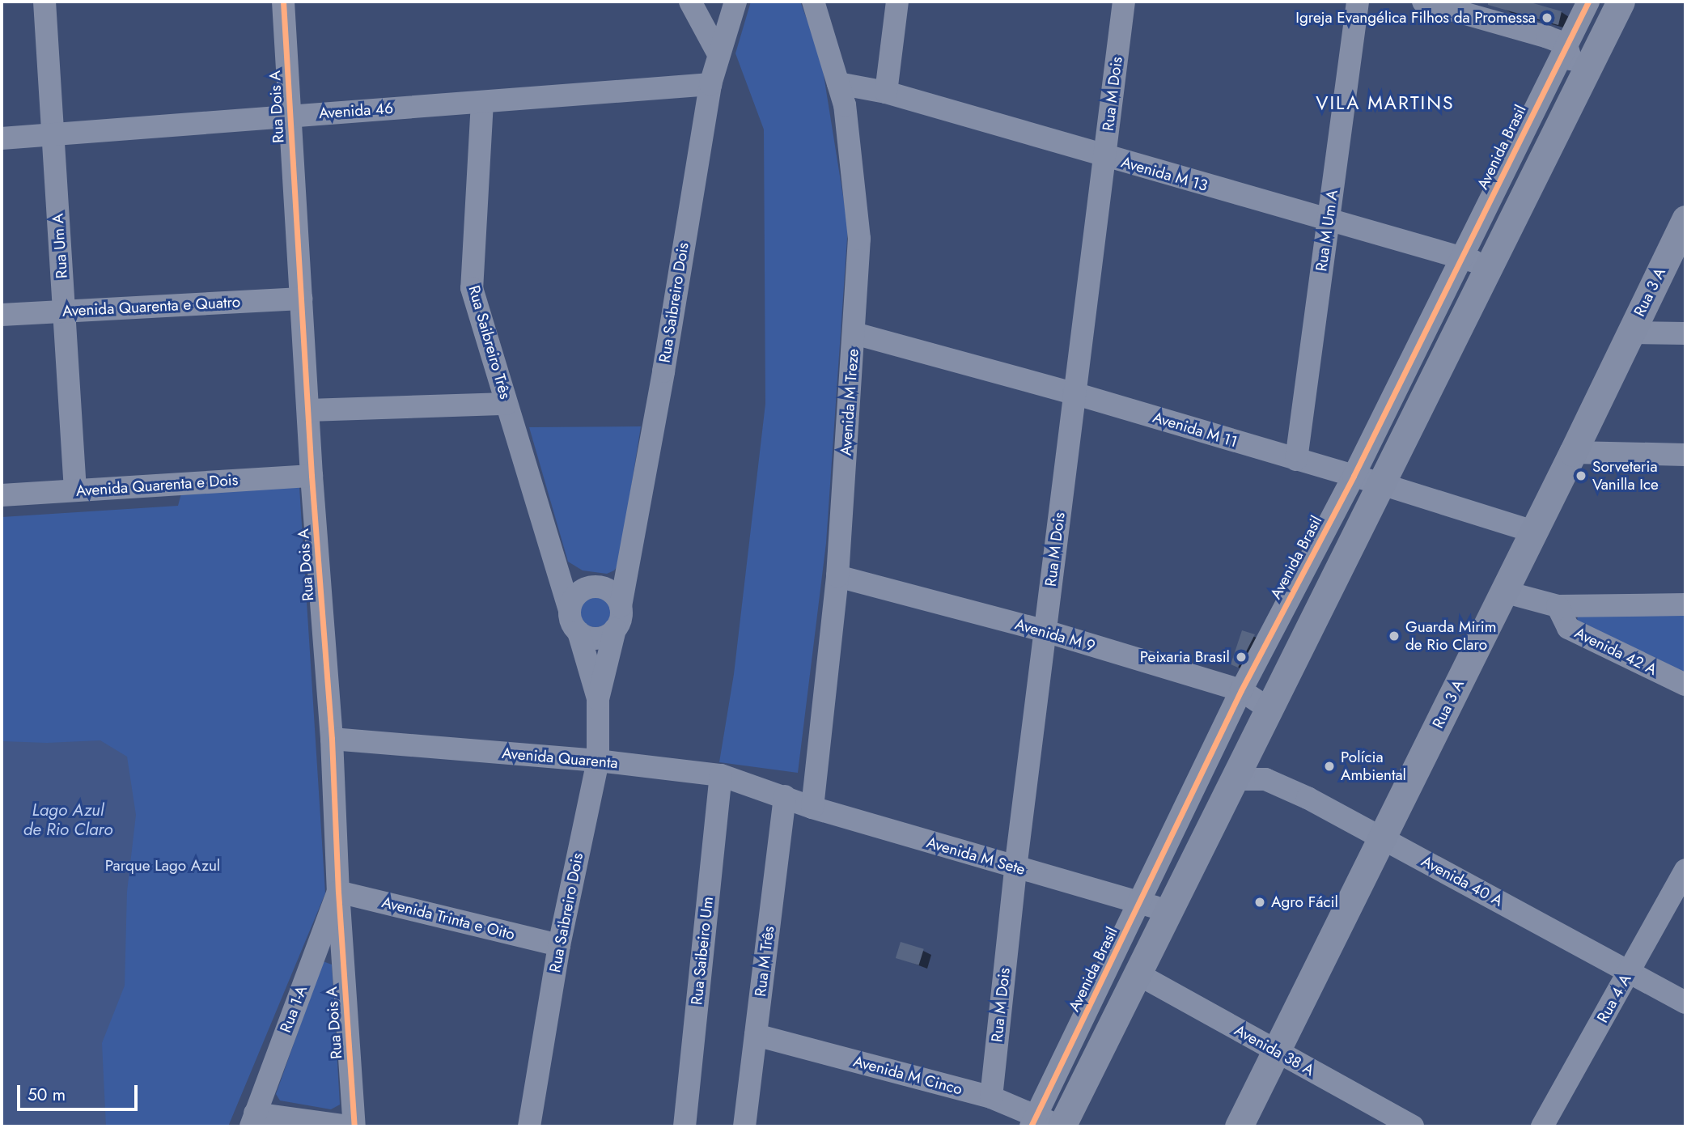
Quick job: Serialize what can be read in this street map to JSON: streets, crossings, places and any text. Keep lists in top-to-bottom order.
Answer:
{
  "streets": {
    "main road": ["Rua 3 A"],
    "street": [
      "Rua M Dois",
      "Rua Dois A",
      "Avenida 46",
      "Avenida Brasil",
      "Avenida M 13",
      "Rua M Um A",
      "Rua Um A",
      "Rua Saibreiro Dois",
      "Avenida Quarenta e Quatro",
      "Rua Saibreiro Três",
      "Avenida M Treze",
      "Avenida M 11",
      "Avenida Quarenta e Dois",
      "Avenida M 9",
      "Avenida 42 A",
      "Avenida Quarenta",
      "Avenida M Sete",
      "Avenida 40 A",
      "Avenida Trinta e Oito",
      "Rua Saibeiro Um",
      "Rua M Três",
      "Rua 4 A",
      "Rua 1-A",
      "Avenida 38 A",
      "Avenida M Cinco"
    ]
  },
  "crossings": [
    ["Rua M Dois", "Avenida M 13"],
    ["Rua M Dois", "Avenida M 11"],
    ["Rua M Dois", "Avenida M 9"],
    ["Rua M Dois", "Avenida M Sete"],
    ["Rua M Dois", "Avenida M Cinco"],
    ["Rua Dois A", "Avenida 46"],
    ["Rua Dois A", "Avenida Quarenta e Quatro"],
    ["Rua Dois A", "Avenida Quarenta e Dois"],
    ["Rua Dois A", "Avenida Quarenta"],
    ["Rua Dois A", "Avenida Trinta e Oito"],
    ["Rua Dois A", "Rua 1-A"],
    ["Avenida 46", "Rua Um A"],
    ["Avenida 46", "Rua Saibreiro Dois"],
    ["Avenida 46", "Rua Saibreiro Três"],
    ["Avenida Brasil", "Avenida M 13"],
    ["Avenida Brasil", "Avenida M 11"],
    ["Avenida Brasil", "Avenida M 9"],
    ["Avenida Brasil", "Avenida M Sete"],
    ["Avenida Brasil", "Avenida M Cinco"],
    ["Avenida M 13", "Rua M Um A"],
    ["Avenida M 13", "Avenida M Treze"],
    ["Rua M Um A", "Avenida M 11"],
    ["Rua Um A", "Avenida Quarenta e Quatro"],
    ["Rua Um A", "Avenida Quarenta e Dois"],
    ["Rua 3 A", "Avenida M 11"],
    ["Rua 3 A", "Avenida 42 A"],
    ["Rua 3 A", "Avenida 40 A"],
    ["Rua 3 A", "Avenida 38 A"],
    ["Rua Saibreiro Dois", "Rua Saibreiro Três"],
    ["Rua Saibreiro Dois", "Avenida Quarenta"],
    ["Rua Saibreiro Dois", "Avenida Trinta e Oito"],
    ["Avenida M Treze", "Avenida M 11"],
    ["Avenida M Treze", "Avenida M 9"],
    ["Avenida M Treze", "Avenida M Sete"],
    ["Avenida Quarenta", "Avenida M Sete"],
    ["Avenida Quarenta", "Rua Saibeiro Um"],
    ["Avenida Quarenta", "Rua M Três"],
    ["Avenida M Sete", "Rua M Três"],
    ["Avenida 40 A", "Rua 4 A"],
    ["Avenida Trinta e Oito", "Rua 1-A"],
    ["Rua M Três", "Avenida M Cinco"]
  ],
  "districts": ["VILA MARTINS"],
  "water": ["Lago Azul de Rio Claro"],
  "parks": ["Parque Lago Azul"],
  "places": [
    "Igreja Evangélica Filhos da Promessa",
    "Sorveteria Vanilla Ice",
    "Guarda Mirim de Rio Claro",
    "Peixaria Brasil",
    "Polícia Ambiental",
    "Agro Fácil"
  ],
  "scale_bar": "50 m"
}
